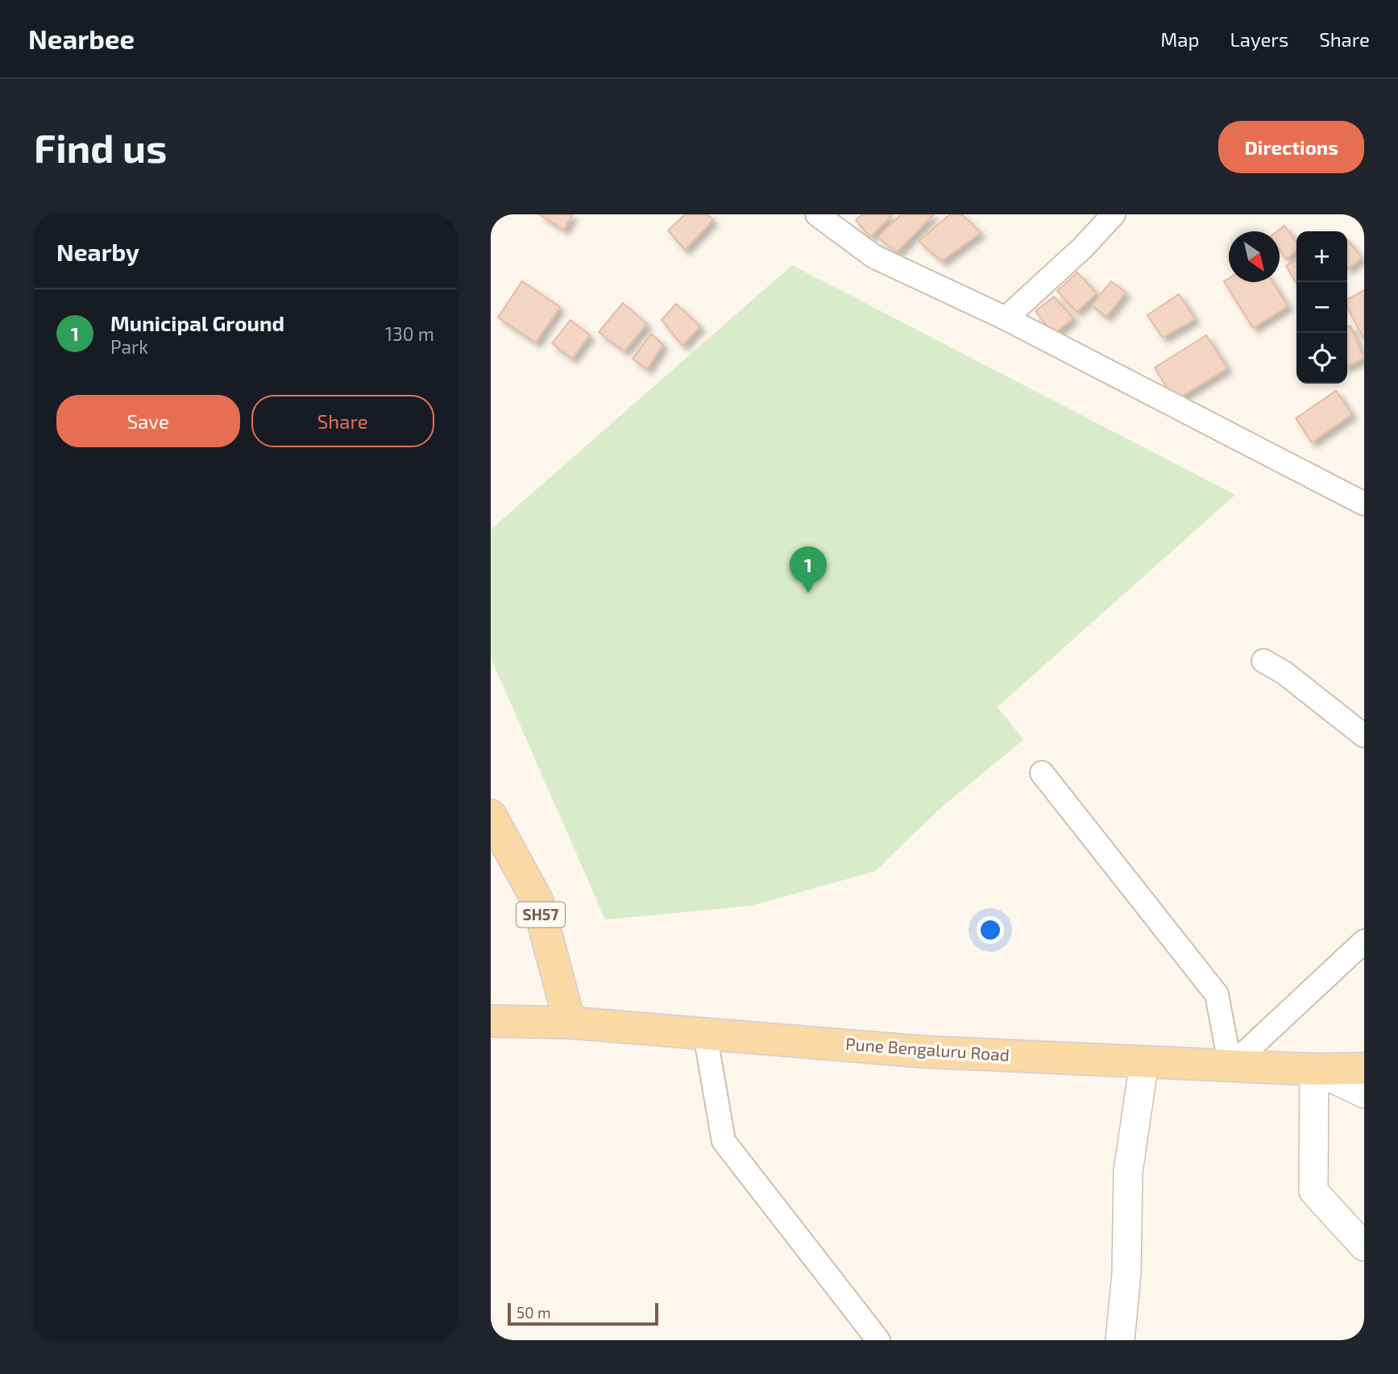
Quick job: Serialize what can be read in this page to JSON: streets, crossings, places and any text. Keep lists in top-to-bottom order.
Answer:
{
  "streets": {
    "main road": ["SH57", "Pune Bengaluru Road"]
  },
  "crossings": [
    ["SH57", "Pune Bengaluru Road"]
  ],
  "scale_bar": "50 m",
  "north": "bottom right",
  "page": {
    "header": "Nearbee",
    "nav": ["Map", "Layers", "Share"],
    "buttons": [
      "Directions",
      ["Save", "Share"]
    ],
    "title": "Find us",
    "heading": "Nearby",
    "map_buttons": ["+", "−"],
    "list": [
      {
        "mark": "1",
        "name": "Municipal Ground",
        "note": "Park",
        "value": "130 m"
      }
    ],
    "pins": "1",
    "scale": "50 m"
  }
}
